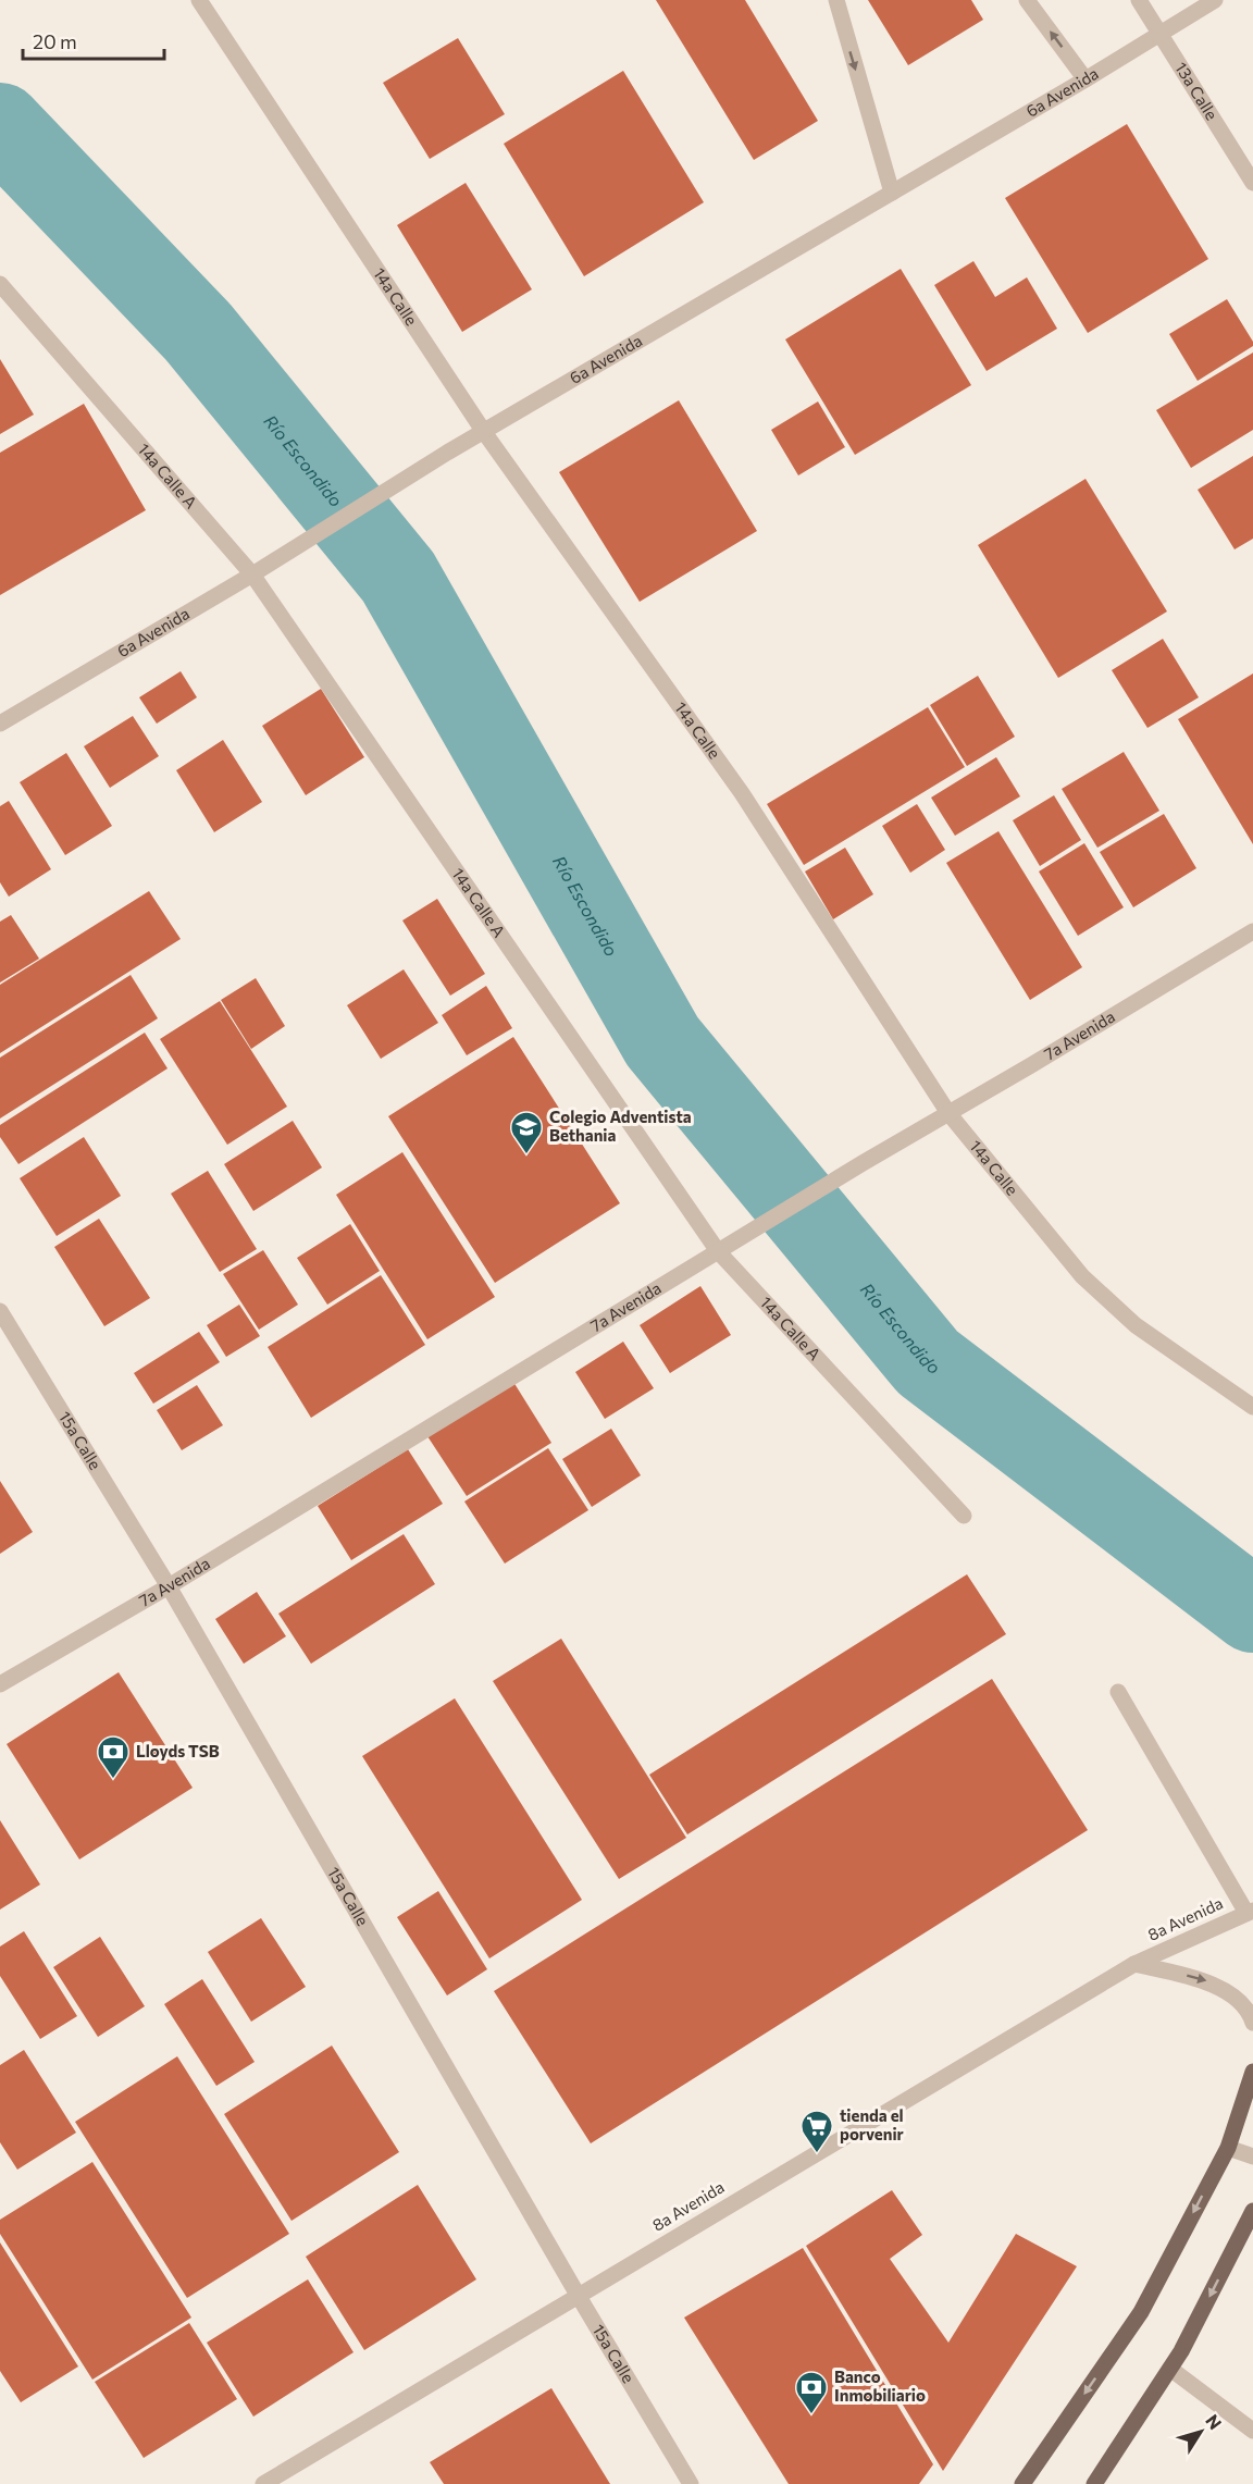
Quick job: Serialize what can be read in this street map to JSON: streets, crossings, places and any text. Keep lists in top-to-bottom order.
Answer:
{
  "streets": {
    "street": [
      "6a Avenida",
      "13a Calle",
      "14a Calle",
      "14a Calle A",
      "7a Avenida",
      "15a Calle",
      "8a Avenida"
    ]
  },
  "crossings": [
    ["6a Avenida", "13a Calle"],
    ["6a Avenida", "14a Calle"],
    ["6a Avenida", "14a Calle A"],
    ["14a Calle", "7a Avenida"],
    ["14a Calle A", "7a Avenida"],
    ["7a Avenida", "15a Calle"],
    ["15a Calle", "8a Avenida"]
  ],
  "water": ["Río Escondido"],
  "places": {
    "school or university": ["Colegio Adventista Bethania"],
    "bank": ["Lloyds TSB", "Banco Inmobiliario"],
    "supermarket": ["tienda el porvenir"]
  },
  "scale_bar": "20 m",
  "north": "top right"
}
